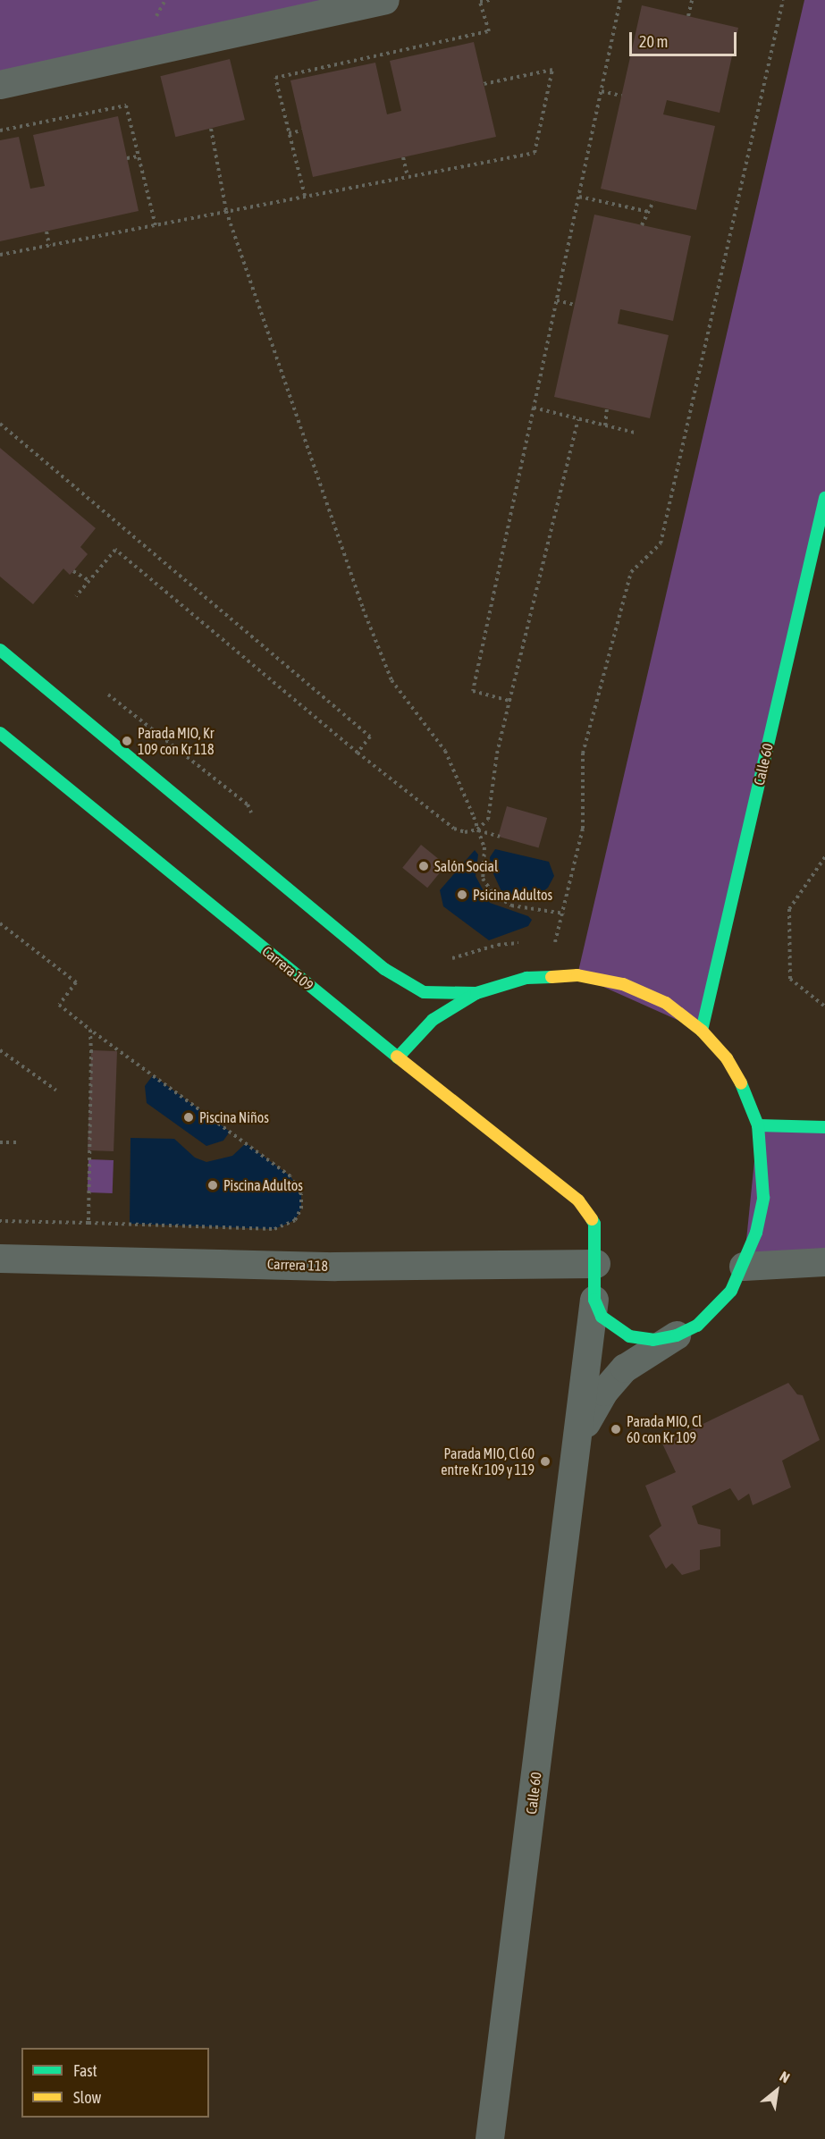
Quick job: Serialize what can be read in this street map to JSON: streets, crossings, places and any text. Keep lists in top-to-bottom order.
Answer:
{
  "streets": {
    "street": ["Calle 60", "Carrera 109", "Carrera 118"]
  },
  "crossings": [
    ["Carrera 109", "Carrera 118"]
  ],
  "places": [
    "Parada MIO, Kr 109 con Kr 118",
    "Salón Social",
    "Psicina Adultos",
    "Piscina Niños",
    "Piscina Adultos",
    "Parada MIO, Cl 60 con Kr 109",
    "Parada MIO, Cl 60 entre Kr 109 y 119"
  ],
  "legend": ["Fast", "Slow"],
  "scale_bar": "20 m",
  "north": "top right"
}
